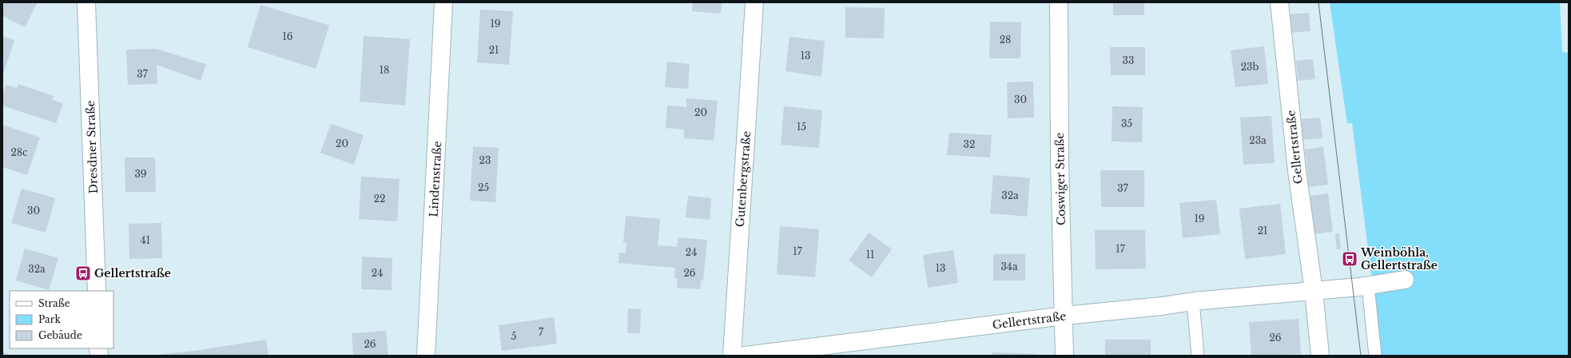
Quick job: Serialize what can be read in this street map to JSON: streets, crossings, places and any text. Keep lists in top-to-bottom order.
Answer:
{
  "streets": {
    "street": [
      "Dresdner Straße",
      "Gellertstraße",
      "Lindenstraße",
      "Gutenbergstraße",
      "Coswiger Straße"
    ]
  },
  "crossings": [
    ["Gellertstraße", "Coswiger Straße"]
  ],
  "places": {
    "bus stop": ["Weinböhla, Gellertstraße", "Gellertstraße"]
  },
  "house_numbers": [
    "19",
    "16",
    "28",
    "21",
    "13",
    "33",
    "23b",
    "18",
    "37",
    "30",
    "20",
    "35",
    "15",
    "23a",
    "20",
    "32",
    "28c",
    "23",
    "39",
    "25",
    "37",
    "32a",
    "22",
    "30",
    "19",
    "21",
    "41",
    "17",
    "17",
    "24",
    "11",
    "34a",
    "13",
    "32a",
    "24",
    "26",
    "7",
    "5",
    "26",
    "26"
  ],
  "legend": ["Straße", "Park", "Gebäude"]
}
